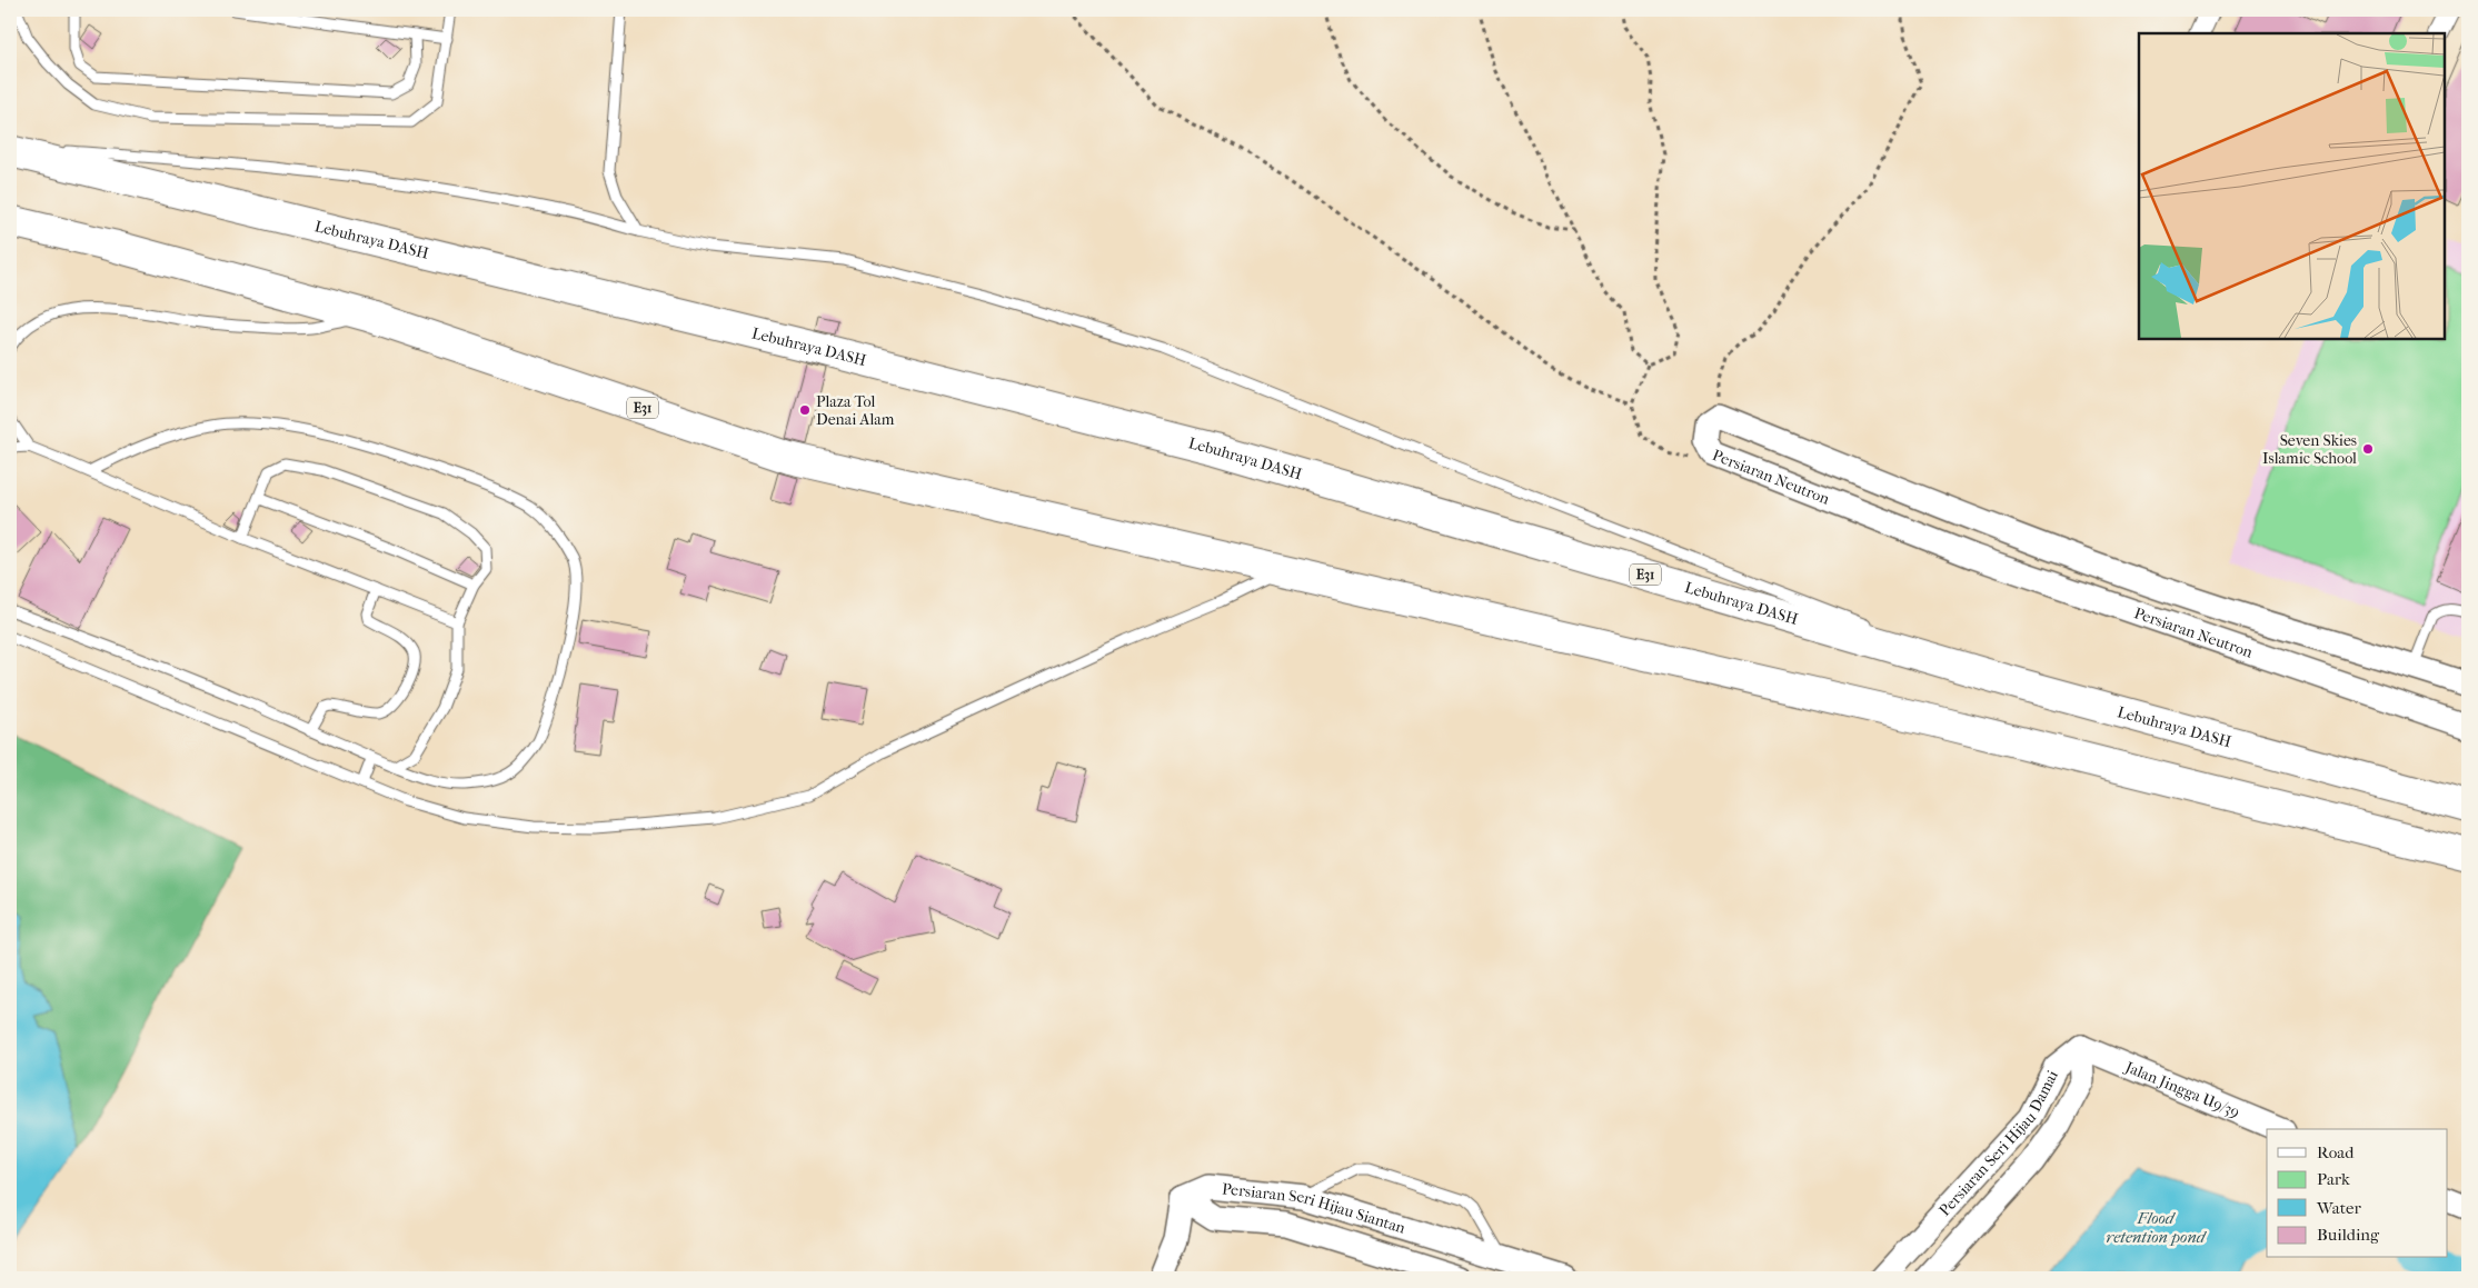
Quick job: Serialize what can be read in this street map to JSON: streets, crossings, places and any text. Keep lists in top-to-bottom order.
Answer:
{
  "streets": {
    "highway": ["Lebuhraya DASH", "E31"],
    "street": [
      "Persiaran Neutron",
      "Jalan Jingga U9/39",
      "Persiaran Seri Hijau Damai",
      "Persiaran Seri Hijau Siantan"
    ]
  },
  "crossings": [
    ["Jalan Jingga U9/39", "Persiaran Seri Hijau Damai"]
  ],
  "water": ["Flood retention pond"],
  "places": ["Plaza Tol Denai Alam", "Seven Skies Islamic School"],
  "legend": [
    "Road",
    "Park",
    "Water",
    "Building"
  ]
}
